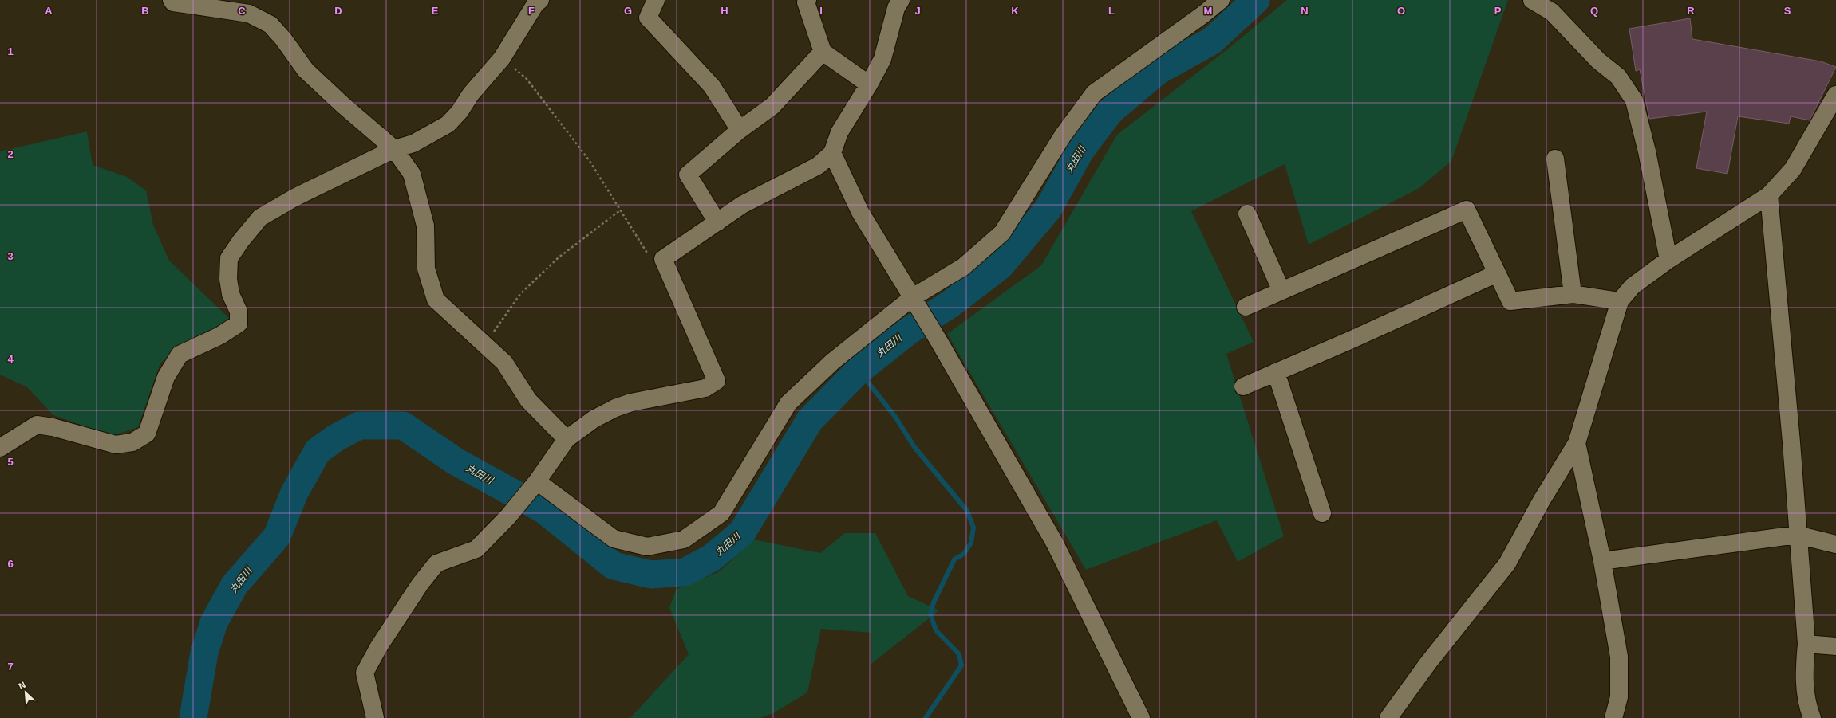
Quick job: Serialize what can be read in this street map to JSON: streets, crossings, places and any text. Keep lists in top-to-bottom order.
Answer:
{
  "water": ["丸田川"],
  "north": "top left",
  "grid": {
    "columns": [
      "A",
      "B",
      "C",
      "D",
      "E",
      "F",
      "G",
      "H",
      "I",
      "J",
      "K",
      "L",
      "M",
      "N",
      "O",
      "P",
      "Q",
      "R",
      "S"
    ],
    "rows": [
      "1",
      "2",
      "3",
      "4",
      "5",
      "6",
      "7"
    ]
  }
}
